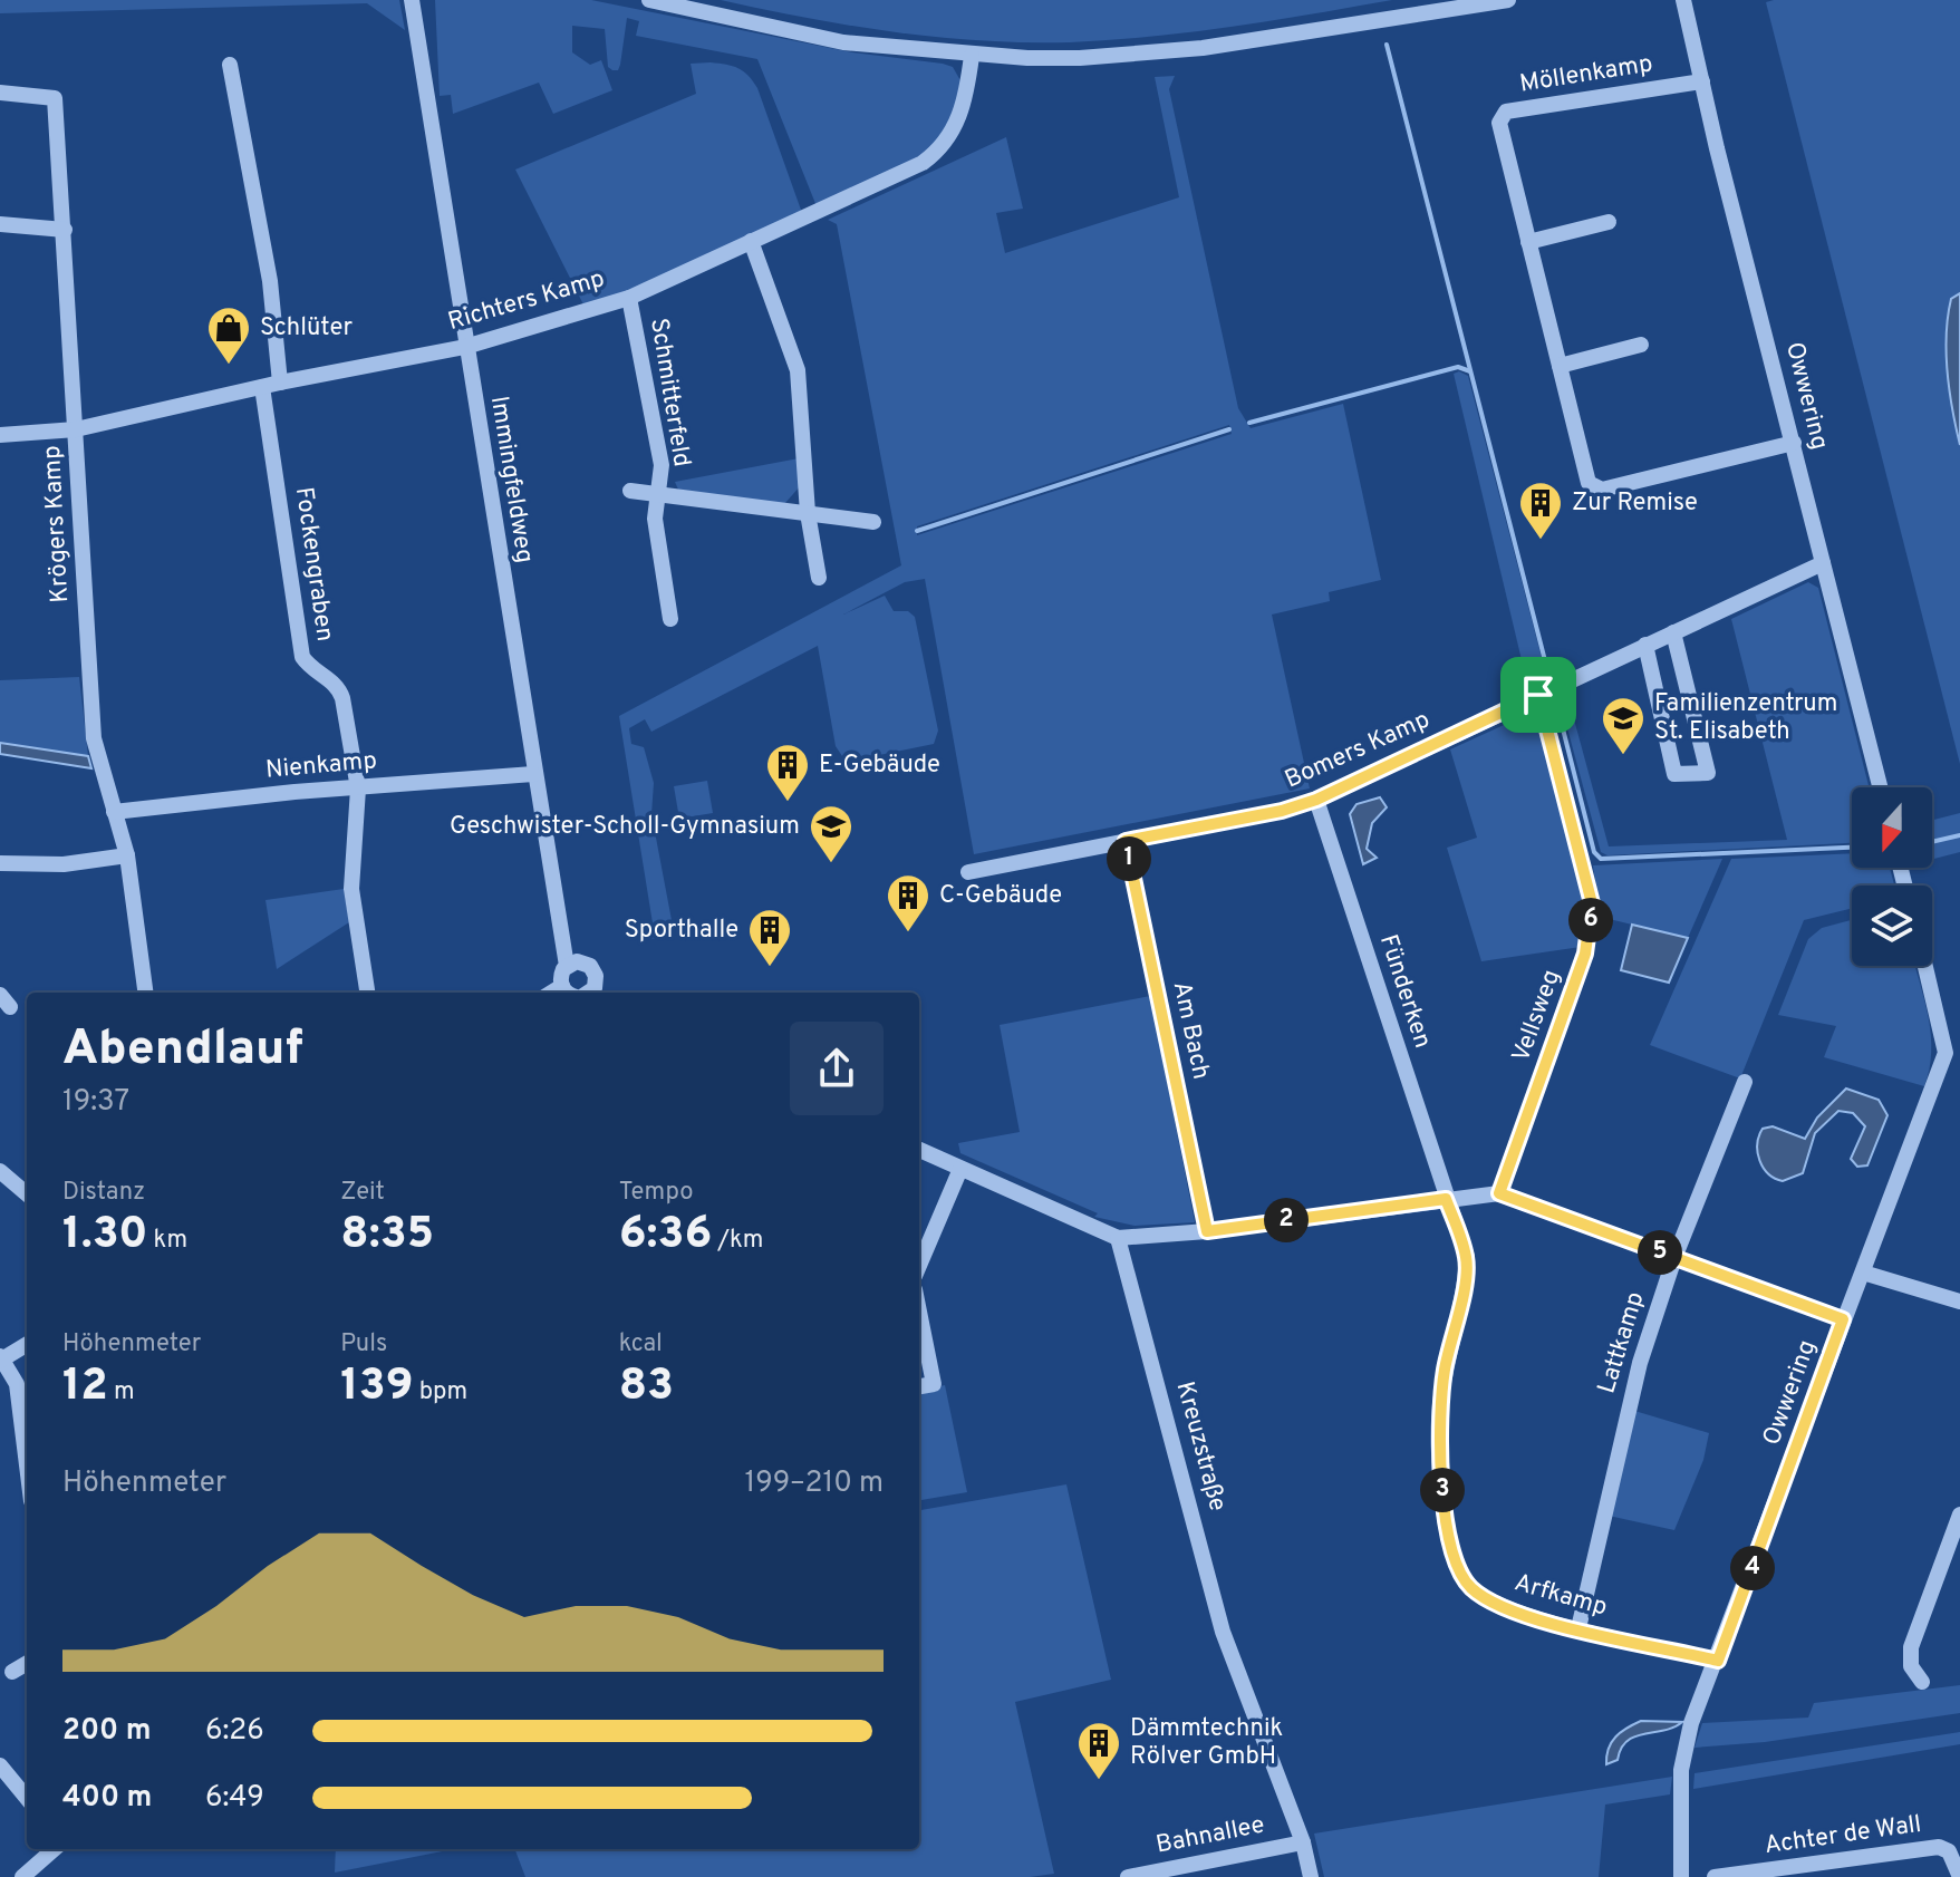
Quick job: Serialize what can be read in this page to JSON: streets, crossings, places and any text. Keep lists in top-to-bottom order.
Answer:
{
  "streets": {
    "street": [
      "Möllenkamp",
      "Richters Kamp",
      "Schmitterfeld",
      "Owwering",
      "Immingfeldweg",
      "Krögers Kamp",
      "Fockengraben",
      "Bomers Kamp",
      "Nienkamp",
      "Fünderken",
      "Vellsweg",
      "Am Bach",
      "Lattkamp",
      "Kreuzstraße",
      "Arfkamp",
      "Bahnallee",
      "Achter de Wall"
    ]
  },
  "crossings": [
    ["Möllenkamp", "Owwering"],
    ["Richters Kamp", "Schmitterfeld"],
    ["Richters Kamp", "Immingfeldweg"],
    ["Richters Kamp", "Krögers Kamp"],
    ["Richters Kamp", "Fockengraben"],
    ["Owwering", "Bomers Kamp"],
    ["Owwering", "Arfkamp"],
    ["Immingfeldweg", "Nienkamp"],
    ["Krögers Kamp", "Nienkamp"],
    ["Fockengraben", "Nienkamp"],
    ["Bomers Kamp", "Fünderken"],
    ["Bomers Kamp", "Vellsweg"],
    ["Bomers Kamp", "Am Bach"],
    ["Fünderken", "Arfkamp"],
    ["Lattkamp", "Arfkamp"],
    ["Kreuzstraße", "Bahnallee"]
  ],
  "places": {
    "shop": ["Schlüter"],
    "building": [
      "Zur Remise",
      "E-Gebäude",
      "C-Gebäude",
      "Sporthalle",
      "Dämmtechnik Rölver GmbH"
    ],
    "school or university": ["Familienzentrum St. Elisabeth", "Geschwister-Scholl-Gymnasium"]
  },
  "north": "bottom",
  "page": {
    "pins": [
      "1",
      "6",
      "2",
      "5",
      "3",
      "4"
    ],
    "heading": ["Abendlauf", "19:37"],
    "stats": [
      ["Distanz", "1.30 km"],
      ["Zeit", "8:35"],
      ["Tempo", "6:36 /km"],
      ["Höhenmeter", "12 m"],
      ["Puls", "139 bpm"],
      ["kcal", "83"]
    ],
    "chart": ["Höhenmeter", "199–210 m"],
    "list": [
      {
        "name": "200 m",
        "note": "6:26"
      },
      {
        "name": "400 m",
        "note": "6:49"
      }
    ]
  }
}
